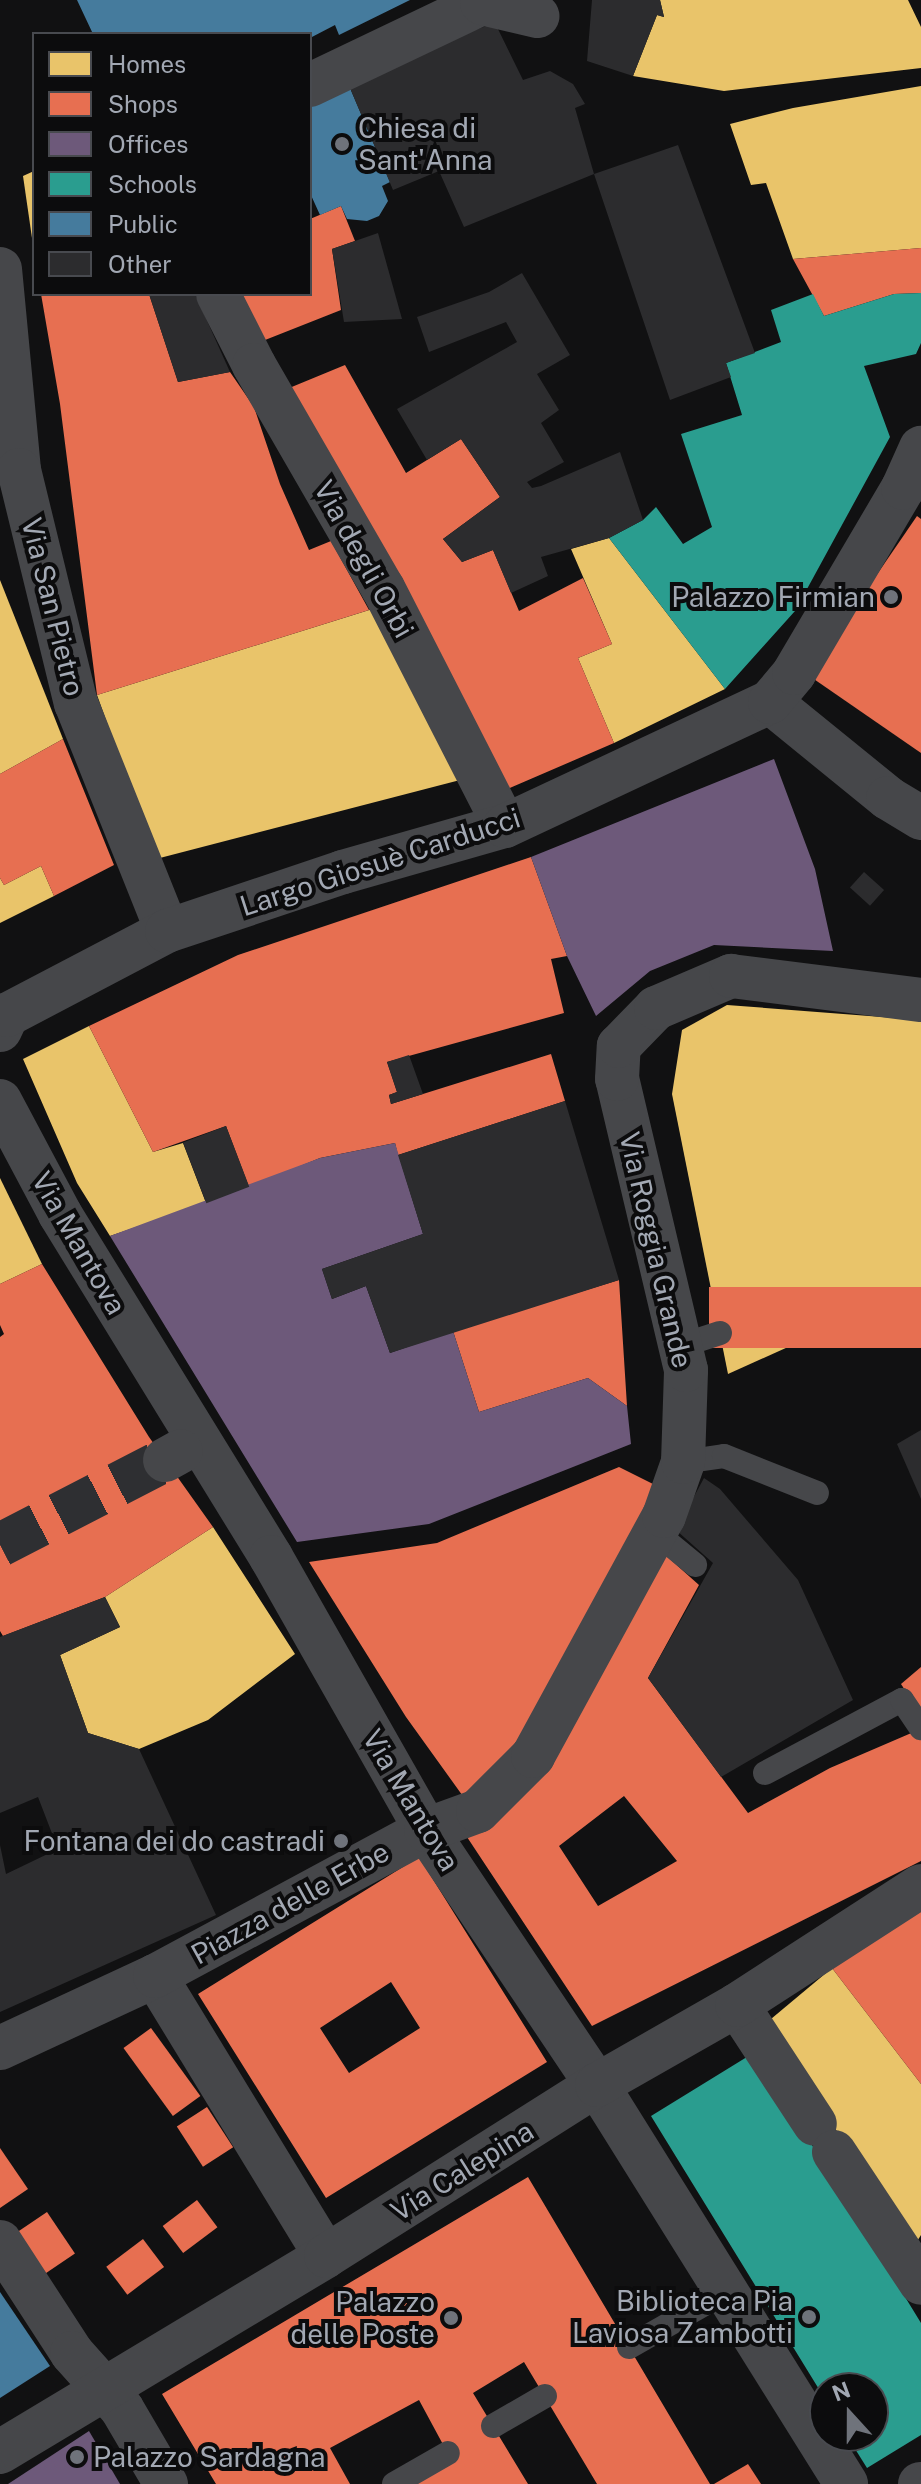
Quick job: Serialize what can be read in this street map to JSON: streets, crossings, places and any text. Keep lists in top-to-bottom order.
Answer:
{
  "streets": {
    "street": [
      "Via degli Orbi",
      "Via San Pietro",
      "Largo Giosuè Carducci",
      "Via Mantova",
      "Via Roggia Grande",
      "Piazza delle Erbe",
      "Via Calepina"
    ]
  },
  "crossings": [
    ["Via degli Orbi", "Largo Giosuè Carducci"],
    ["Via San Pietro", "Largo Giosuè Carducci"],
    ["Via Mantova", "Via Roggia Grande"],
    ["Via Mantova", "Piazza delle Erbe"],
    ["Via Mantova", "Via Calepina"],
    ["Via Roggia Grande", "Piazza delle Erbe"]
  ],
  "places": [
    "Chiesa di Sant'Anna",
    "Palazzo Firmian",
    "Fontana dei do castradi",
    "Biblioteca Pia Laviosa Zambotti",
    "Palazzo delle Poste",
    "Palazzo Sardagna"
  ],
  "legend": [
    "Homes",
    "Shops",
    "Offices",
    "Schools",
    "Public",
    "Other"
  ],
  "north": "top"
}
